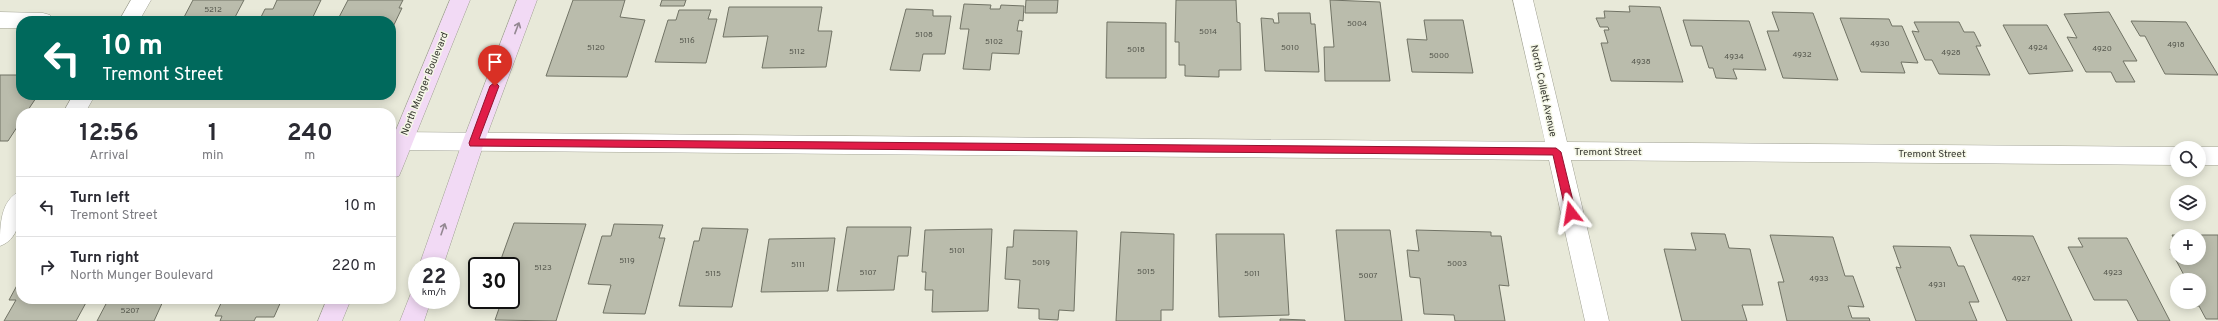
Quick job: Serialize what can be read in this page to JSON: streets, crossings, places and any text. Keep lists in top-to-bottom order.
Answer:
{
  "streets": {
    "main road": ["North Munger Boulevard"],
    "street": ["North Collett Avenue", "Tremont Street"]
  },
  "crossings": [
    ["North Munger Boulevard", "Tremont Street"],
    ["North Collett Avenue", "Tremont Street"]
  ],
  "house_numbers": [
    "5212",
    "5004",
    "5014",
    "5108",
    "5116",
    "5102",
    "4930",
    "4918",
    "5120",
    "5010",
    "4924",
    "4920",
    "5018",
    "5112",
    "4928",
    "4932",
    "5000",
    "4934",
    "4938",
    "5101",
    "5119",
    "5019",
    "5003",
    "5111",
    "5123",
    "5015",
    "5107",
    "4923",
    "5115",
    "5011",
    "5007",
    "4933",
    "4927",
    "4931",
    "5207"
  ],
  "page": {
    "turn": ["10 m", "Tremont Street"],
    "eta": [
      "12:56",
      "Arrival",
      "1",
      "min",
      "240",
      "m"
    ],
    "map_buttons": ["+", "−"],
    "list": [
      {
        "name": "Turn left",
        "note": "Tremont Street",
        "value": "10 m"
      },
      {
        "name": "Turn right",
        "note": "North Munger Boulevard",
        "value": "220 m"
      }
    ],
    "speed": "22 km/h",
    "limit": "30"
  }
}
